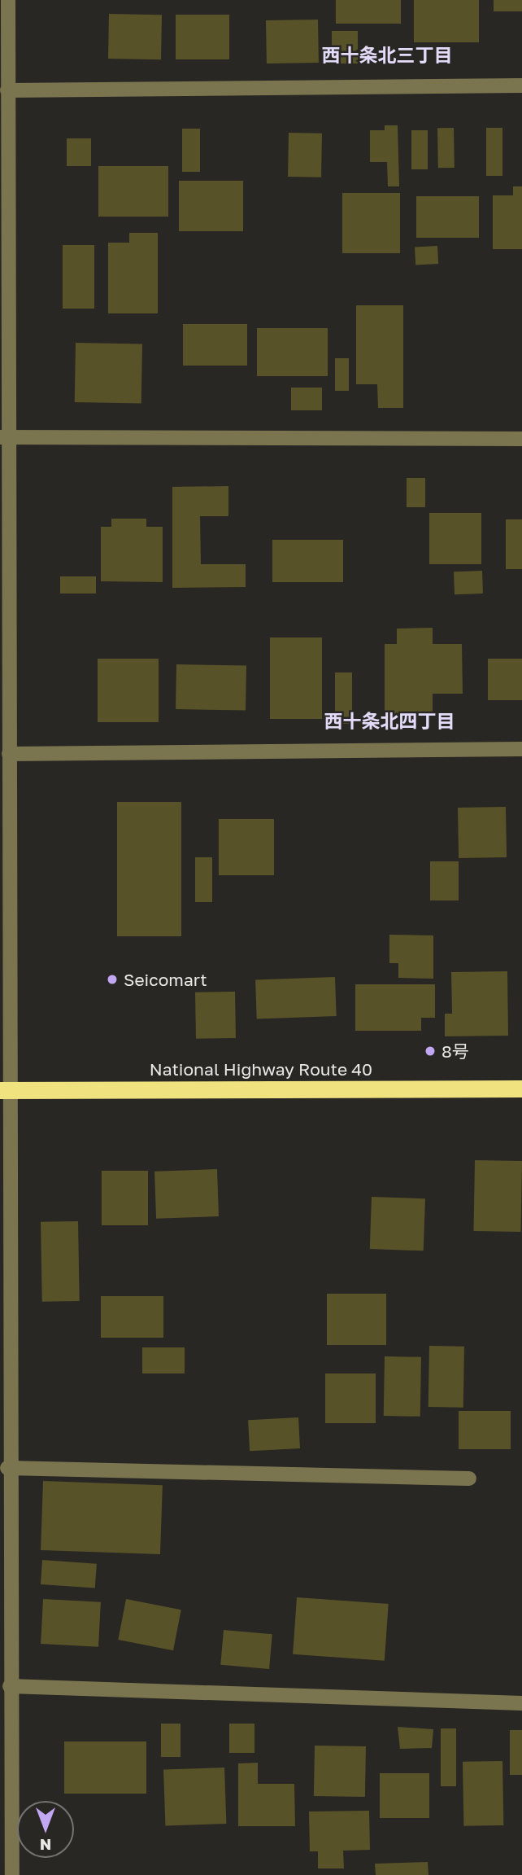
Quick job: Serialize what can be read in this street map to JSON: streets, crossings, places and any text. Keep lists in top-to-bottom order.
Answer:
{
  "streets": {
    "highway": ["National Highway Route 40"]
  },
  "districts": ["西十条北三丁目", "西十条北四丁目"],
  "places": ["Seicomart", "8号"],
  "north": "bottom"
}
